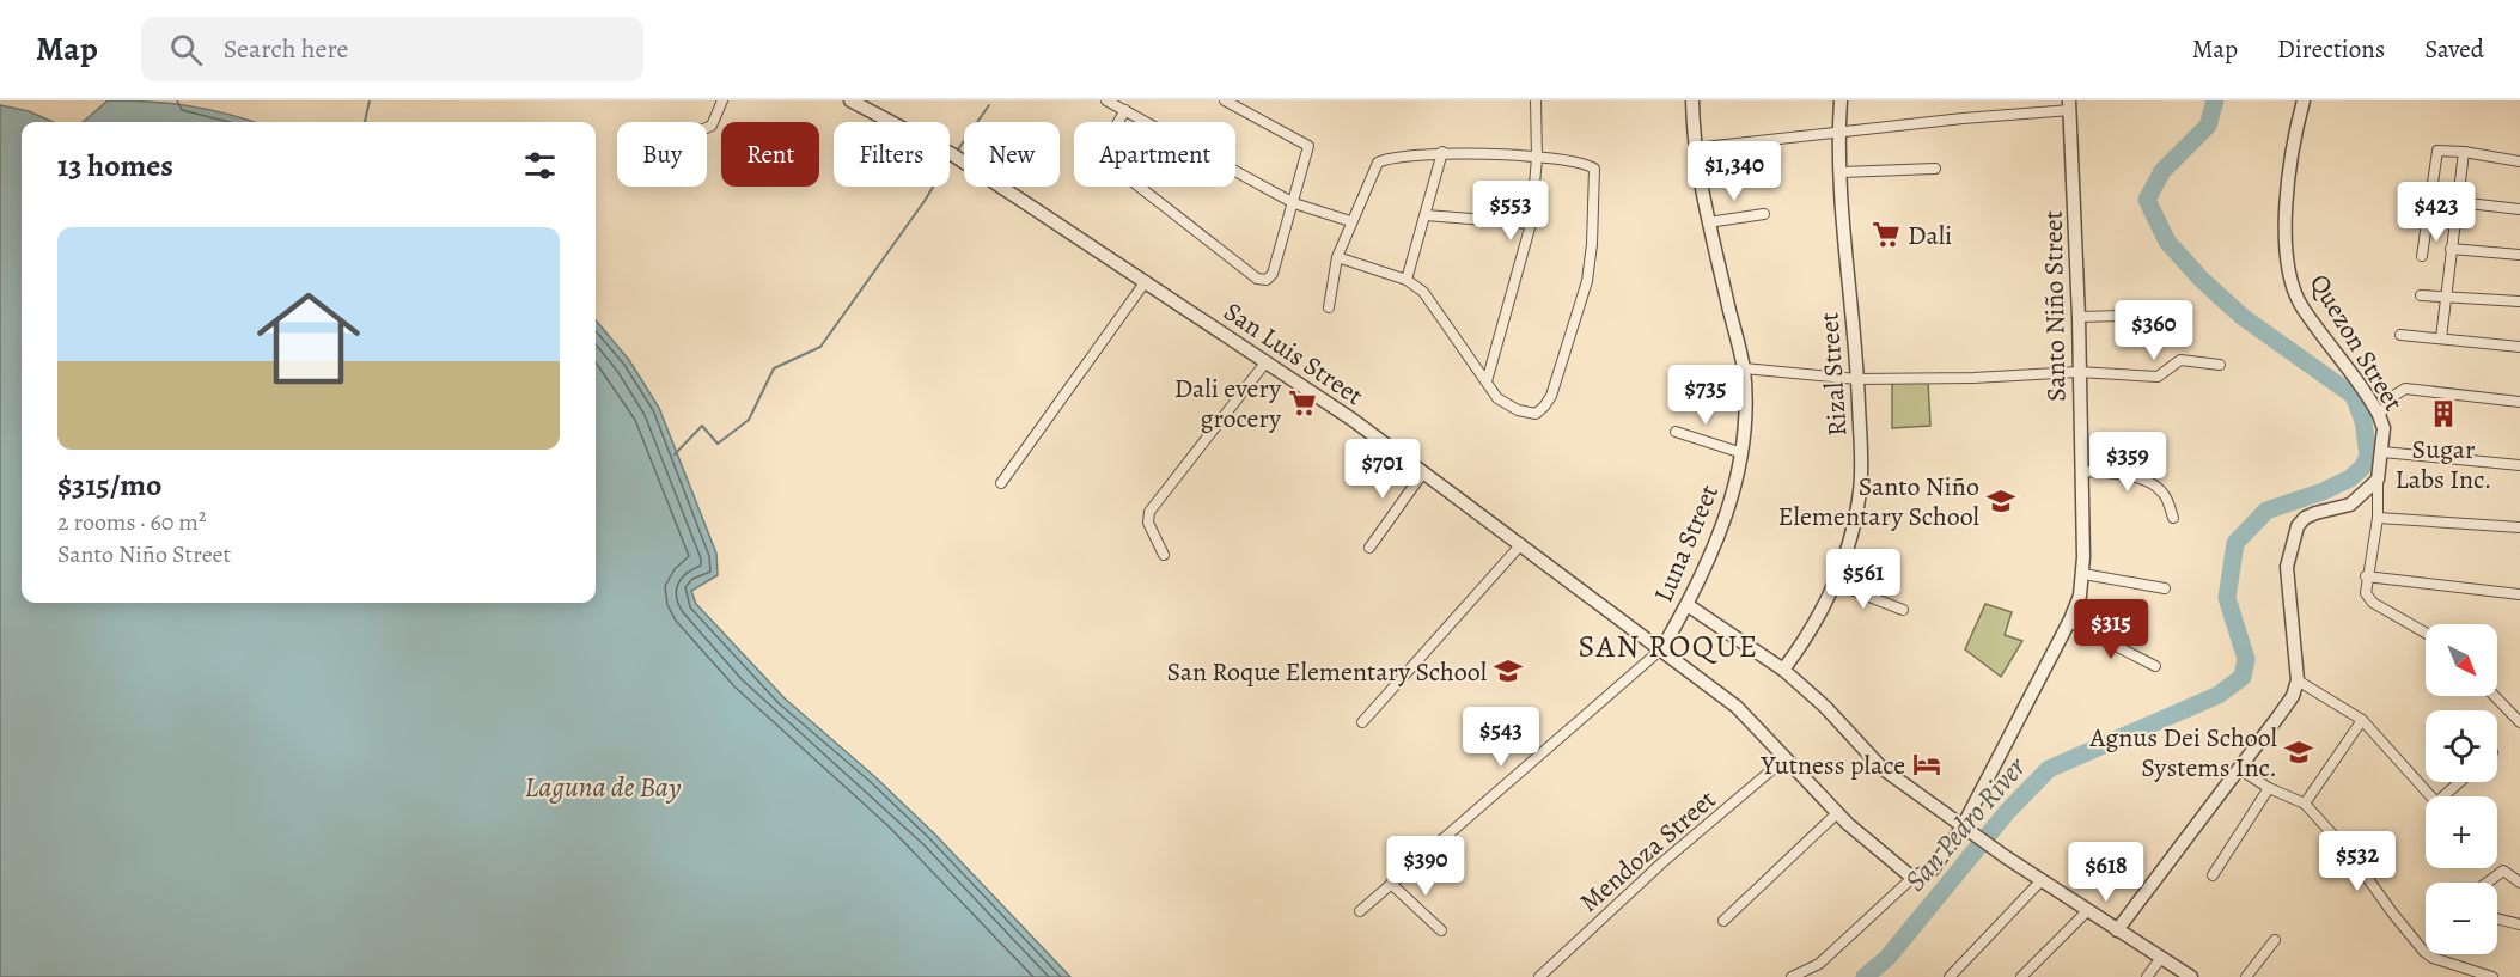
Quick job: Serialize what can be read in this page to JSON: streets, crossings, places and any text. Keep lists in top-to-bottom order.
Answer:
{
  "streets": {
    "street": [
      "Santo Niño Street",
      "Quezon Street",
      "San Luis Street",
      "Rizal Street",
      "Luna Street",
      "Mendoza Street"
    ]
  },
  "crossings": [
    ["Santo Niño Street", "San Luis Street"],
    ["San Luis Street", "Luna Street"],
    ["San Luis Street", "Mendoza Street"]
  ],
  "districts": ["SAN ROQUE"],
  "water": ["Laguna de Bay", "San Pedro River"],
  "places": {
    "supermarket": ["Dali", "Dali every grocery"],
    "building": ["Sugar Labs Inc."],
    "school or university": ["Santo Niño Elementary School", "San Roque Elementary School", "Agnus Dei School Systems Inc."],
    "hotel": ["Yutness place"]
  },
  "north": "bottom right",
  "page": {
    "header": "Map",
    "search": "Search here",
    "nav": ["Map", "Directions", "Saved"],
    "chip": [
      "Buy",
      "Rent",
      "Filters",
      "New",
      "Apartment"
    ],
    "heading": "13 homes",
    "price": [
      "$1,340",
      "$553",
      "$423",
      "$360",
      "$735",
      "$359",
      "$701",
      "$561",
      "$315",
      "$543",
      "$532",
      "$390",
      "$618"
    ],
    "list": [
      {
        "name": "$315/mo",
        "note": "2 rooms · 60 m² · Santo Niño Street"
      }
    ],
    "map_buttons": ["+", "−"]
  }
}
